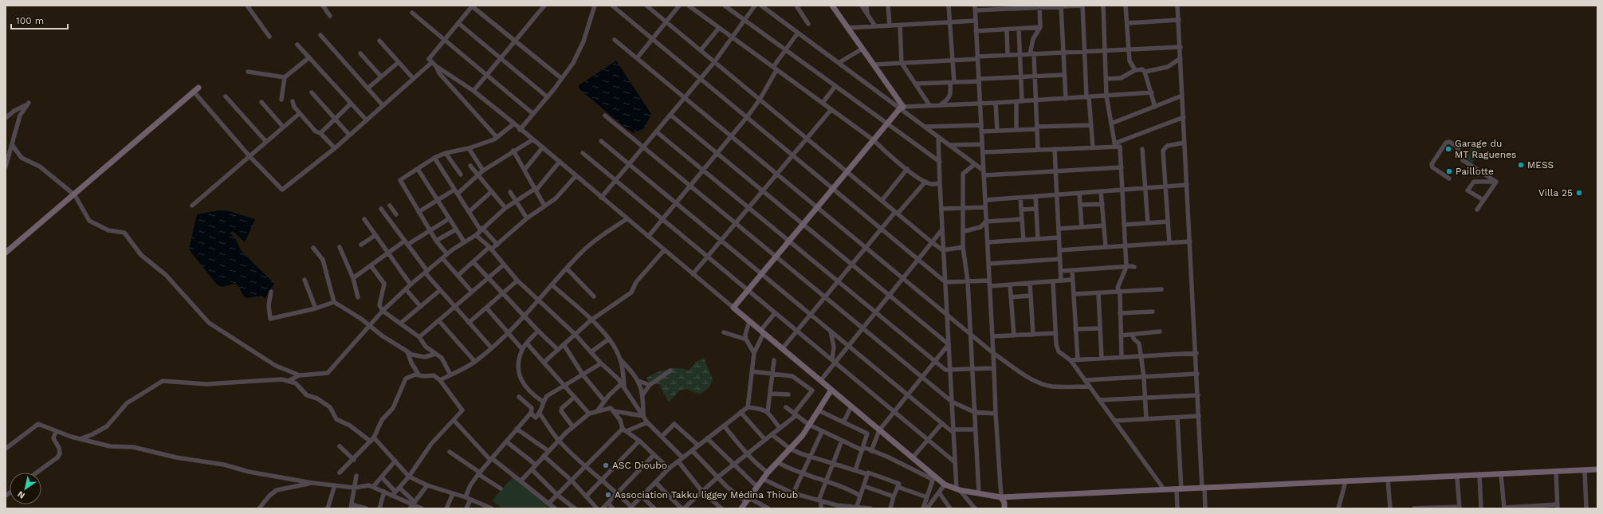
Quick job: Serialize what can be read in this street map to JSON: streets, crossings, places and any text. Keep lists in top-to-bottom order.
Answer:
{
  "places": [
    "Garage du MT Raguenes",
    "MESS",
    "Paillotte",
    "Villa 25",
    "ASC Dioubo",
    "Association Takku liggey Médina Thioub"
  ],
  "scale_bar": "100 m",
  "north": "bottom left"
}
